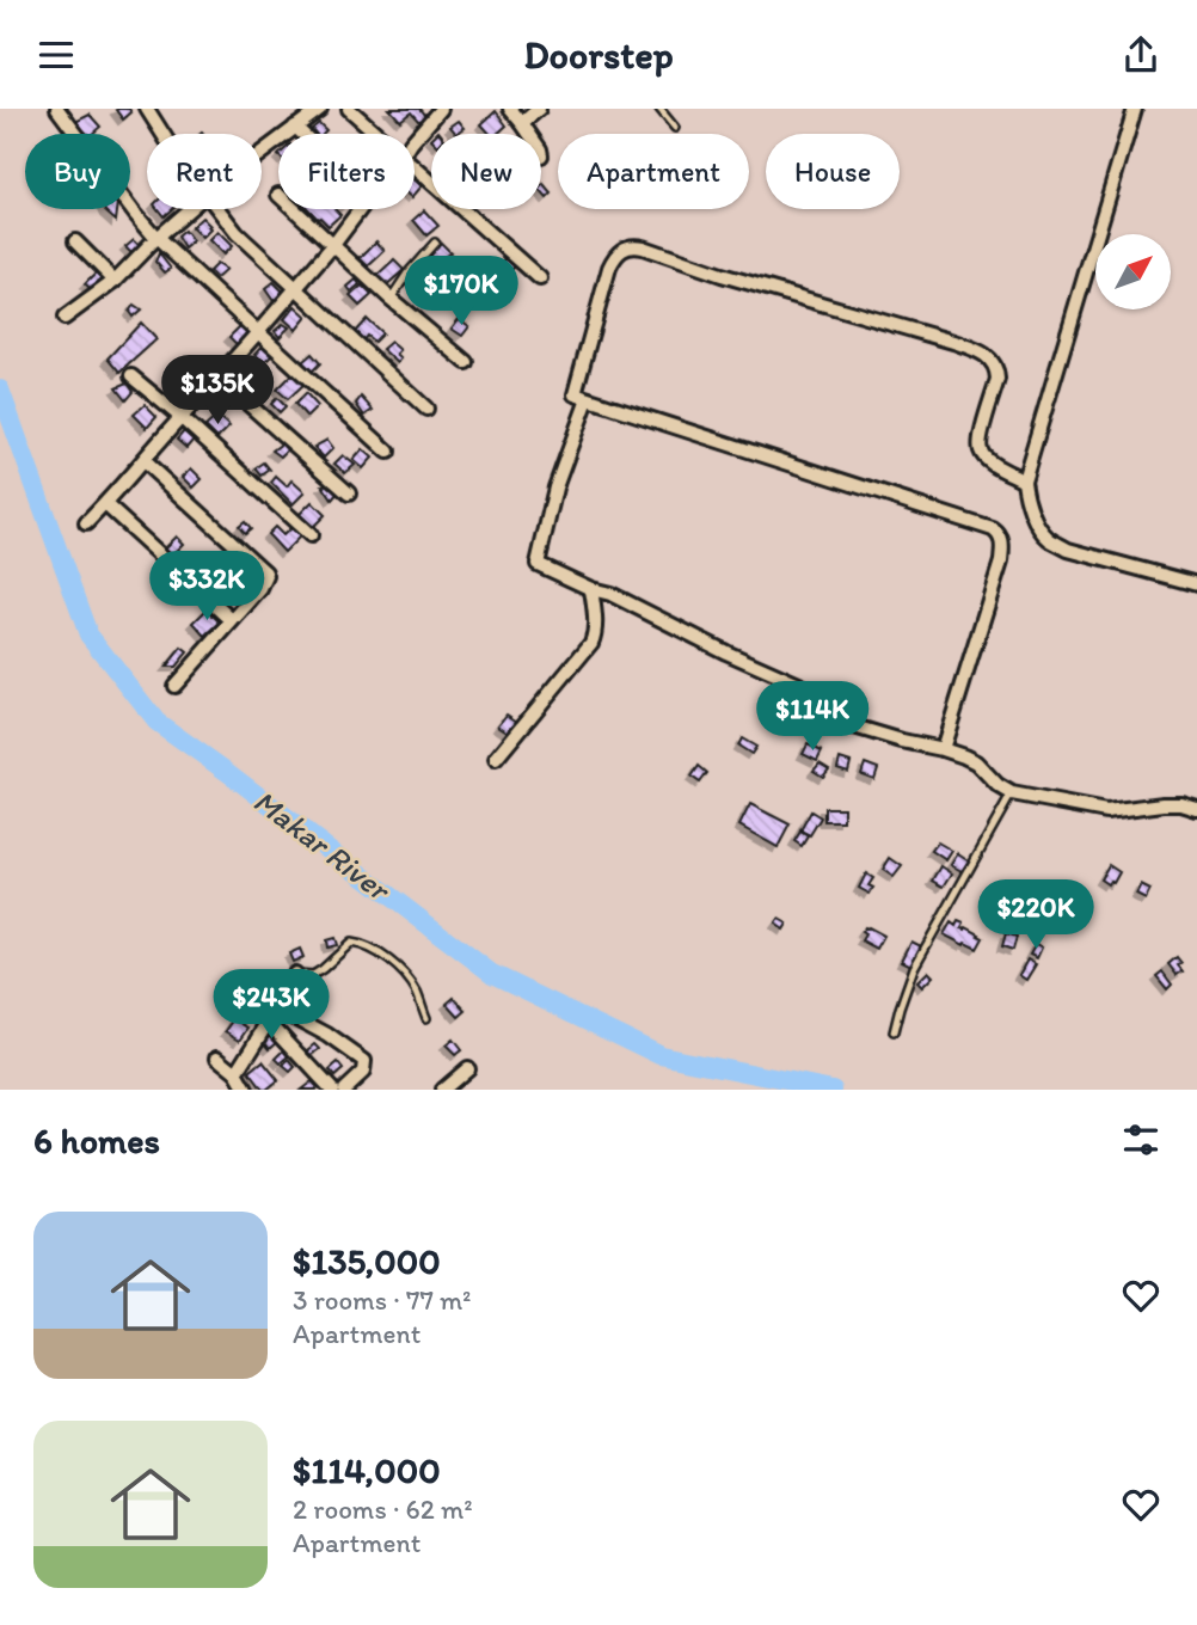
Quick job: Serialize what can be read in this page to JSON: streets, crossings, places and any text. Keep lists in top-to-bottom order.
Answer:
{
  "water": ["Makar River"],
  "north": "top right",
  "page": {
    "header": "Doorstep",
    "chip": [
      "Buy",
      "Rent",
      "Filters",
      "New",
      "Apartment",
      "House"
    ],
    "price": [
      "$170K",
      "$135K",
      "$332K",
      "$114K",
      "$220K",
      "$243K"
    ],
    "heading": "6 homes",
    "list": [
      {
        "name": "$135,000",
        "note": "3 rooms · 77 m² · Apartment"
      },
      {
        "name": "$114,000",
        "note": "2 rooms · 62 m² · Apartment"
      }
    ]
  }
}
